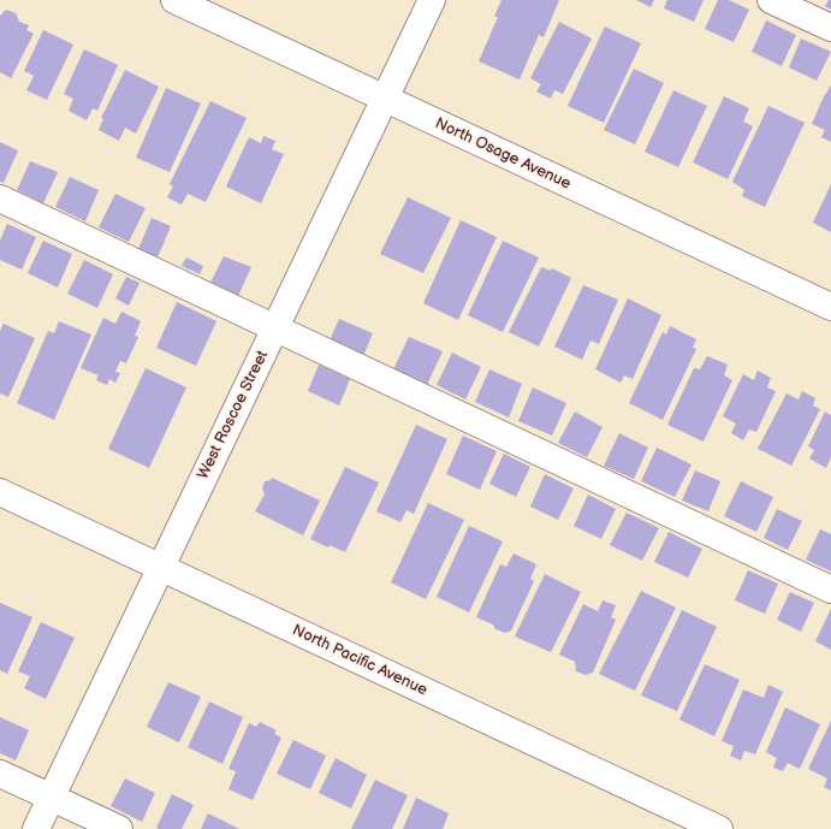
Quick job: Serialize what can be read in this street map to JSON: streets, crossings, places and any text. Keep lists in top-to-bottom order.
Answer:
{
  "streets": {
    "street": ["North Osage Avenue", "West Roscoe Street", "North Pacific Avenue"]
  },
  "crossings": [
    ["North Osage Avenue", "West Roscoe Street"],
    ["West Roscoe Street", "North Pacific Avenue"]
  ]
}
